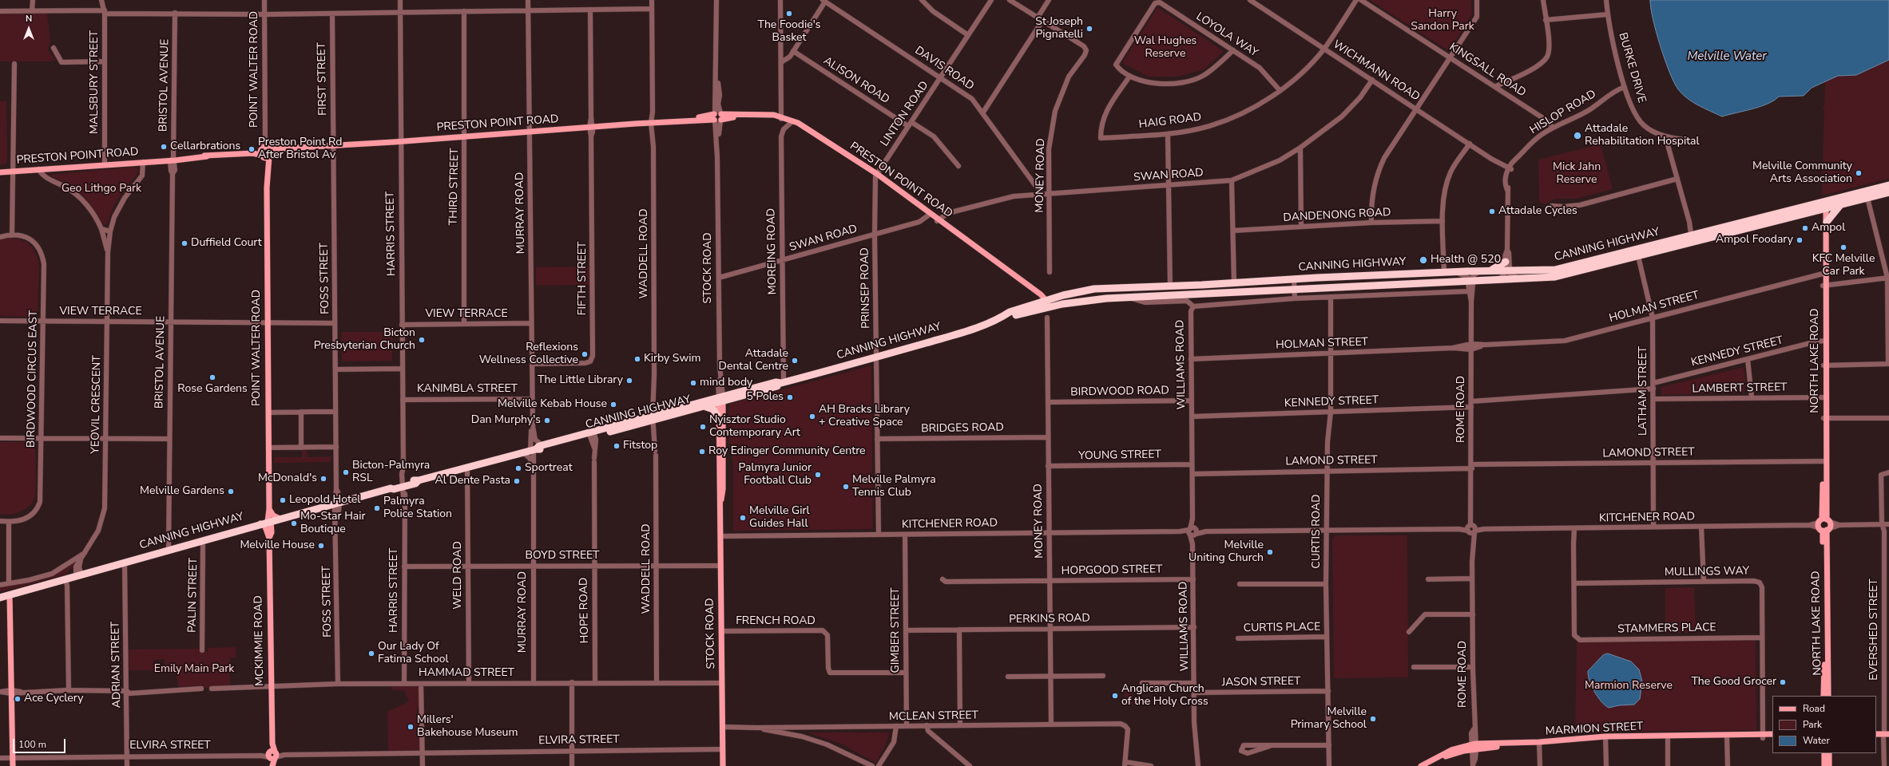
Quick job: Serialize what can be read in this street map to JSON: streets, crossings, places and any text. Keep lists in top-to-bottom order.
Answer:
{
  "streets": {
    "highway": ["CANNING HIGHWAY"],
    "main road": [
      "POINT WALTER ROAD",
      "PRESTON POINT ROAD",
      "STOCK ROAD",
      "NORTH LAKE ROAD",
      "MCKIMMIE ROAD",
      "MARMION STREET"
    ],
    "street": [
      "LOYOLA WAY",
      "BURKE DRIVE",
      "DAVIS ROAD",
      "KINGSALL ROAD",
      "WICHMANN ROAD",
      "FIRST STREET",
      "ALISON ROAD",
      "MALSBURY STREET",
      "BRISTOL AVENUE",
      "HISLOP ROAD",
      "LINTON ROAD",
      "HAIG ROAD",
      "MONEY ROAD",
      "SWAN ROAD",
      "THIRD STREET",
      "MURRAY ROAD",
      "DANDENONG ROAD",
      "HARRIS STREET",
      "MOREING ROAD",
      "WADDELL ROAD",
      "FOSS STREET",
      "FIFTH STREET",
      "PRINSEP ROAD",
      "HOLMAN STREET",
      "VIEW TERRACE",
      "KENNEDY STREET",
      "WILLIAMS ROAD",
      "BIRDWOOD CIRCUS EAST",
      "LAMBERT STREET",
      "KANIMBLA STREET",
      "LATHAM STREET",
      "BIRDWOOD ROAD",
      "YEOVIL CRESCENT",
      "ROME ROAD",
      "BRIDGES ROAD",
      "LAMOND STREET",
      "YOUNG STREET",
      "KITCHENER ROAD",
      "CURTIS ROAD",
      "BOYD STREET",
      "HOPGOOD STREET",
      "MULLINGS WAY",
      "WELD ROAD",
      "PALIN STREET",
      "HOPE ROAD",
      "PERKINS ROAD",
      "FRENCH ROAD",
      "CURTIS PLACE",
      "STAMMERS PLACE",
      "EVERSHED STREET",
      "GIMBER STREET",
      "ADRIAN STREET",
      "HAMMAD STREET",
      "JASON STREET",
      "MCLEAN STREET",
      "ELVIRA STREET"
    ]
  },
  "crossings": [
    ["LOYOLA WAY", "HAIG ROAD"],
    ["BURKE DRIVE", "HISLOP ROAD"],
    ["DAVIS ROAD", "LINTON ROAD"],
    ["DAVIS ROAD", "SWAN ROAD"],
    ["POINT WALTER ROAD", "PRESTON POINT ROAD"],
    ["POINT WALTER ROAD", "CANNING HIGHWAY"],
    ["POINT WALTER ROAD", "VIEW TERRACE"],
    ["POINT WALTER ROAD", "MCKIMMIE ROAD"],
    ["KINGSALL ROAD", "HISLOP ROAD"],
    ["WICHMANN ROAD", "HISLOP ROAD"],
    ["WICHMANN ROAD", "HAIG ROAD"],
    ["WICHMANN ROAD", "SWAN ROAD"],
    ["FIRST STREET", "PRESTON POINT ROAD"],
    ["FIRST STREET", "FOSS STREET"],
    ["ALISON ROAD", "LINTON ROAD"],
    ["MALSBURY STREET", "PRESTON POINT ROAD"],
    ["BRISTOL AVENUE", "PRESTON POINT ROAD"],
    ["BRISTOL AVENUE", "CANNING HIGHWAY"],
    ["BRISTOL AVENUE", "VIEW TERRACE"],
    ["LINTON ROAD", "PRESTON POINT ROAD"],
    ["LINTON ROAD", "PRINSEP ROAD"],
    ["PRESTON POINT ROAD", "SWAN ROAD"],
    ["PRESTON POINT ROAD", "THIRD STREET"],
    ["PRESTON POINT ROAD", "MURRAY ROAD"],
    ["PRESTON POINT ROAD", "HARRIS STREET"],
    ["PRESTON POINT ROAD", "CANNING HIGHWAY"],
    ["PRESTON POINT ROAD", "MOREING ROAD"],
    ["PRESTON POINT ROAD", "WADDELL ROAD"],
    ["PRESTON POINT ROAD", "STOCK ROAD"],
    ["PRESTON POINT ROAD", "FOSS STREET"],
    ["PRESTON POINT ROAD", "FIFTH STREET"],
    ["PRESTON POINT ROAD", "PRINSEP ROAD"],
    ["PRESTON POINT ROAD", "YEOVIL CRESCENT"],
    ["MONEY ROAD", "SWAN ROAD"],
    ["MONEY ROAD", "BIRDWOOD ROAD"],
    ["MONEY ROAD", "BRIDGES ROAD"],
    ["MONEY ROAD", "YOUNG STREET"],
    ["MONEY ROAD", "KITCHENER ROAD"],
    ["MONEY ROAD", "HOPGOOD STREET"],
    ["MONEY ROAD", "PERKINS ROAD"],
    ["MONEY ROAD", "MCLEAN STREET"],
    ["SWAN ROAD", "MOREING ROAD"],
    ["SWAN ROAD", "STOCK ROAD"],
    ["SWAN ROAD", "PRINSEP ROAD"],
    ["THIRD STREET", "VIEW TERRACE"],
    ["MURRAY ROAD", "CANNING HIGHWAY"],
    ["MURRAY ROAD", "FIFTH STREET"],
    ["MURRAY ROAD", "VIEW TERRACE"],
    ["MURRAY ROAD", "KANIMBLA STREET"],
    ["MURRAY ROAD", "BOYD STREET"],
    ["MURRAY ROAD", "HAMMAD STREET"],
    ["HARRIS STREET", "CANNING HIGHWAY"],
    ["HARRIS STREET", "VIEW TERRACE"],
    ["HARRIS STREET", "KANIMBLA STREET"],
    ["HARRIS STREET", "BOYD STREET"],
    ["HARRIS STREET", "HAMMAD STREET"],
    ["CANNING HIGHWAY", "MOREING ROAD"],
    ["CANNING HIGHWAY", "WADDELL ROAD"],
    ["CANNING HIGHWAY", "STOCK ROAD"],
    ["CANNING HIGHWAY", "FOSS STREET"],
    ["CANNING HIGHWAY", "PRINSEP ROAD"],
    ["CANNING HIGHWAY", "NORTH LAKE ROAD"],
    ["CANNING HIGHWAY", "WILLIAMS ROAD"],
    ["CANNING HIGHWAY", "LATHAM STREET"],
    ["CANNING HIGHWAY", "YEOVIL CRESCENT"],
    ["CANNING HIGHWAY", "ROME ROAD"],
    ["CANNING HIGHWAY", "CURTIS ROAD"],
    ["CANNING HIGHWAY", "WELD ROAD"],
    ["CANNING HIGHWAY", "PALIN STREET"],
    ["CANNING HIGHWAY", "HOPE ROAD"],
    ["CANNING HIGHWAY", "MCKIMMIE ROAD"],
    ["CANNING HIGHWAY", "ADRIAN STREET"],
    ["WADDELL ROAD", "BOYD STREET"],
    ["WADDELL ROAD", "HAMMAD STREET"],
    ["STOCK ROAD", "KITCHENER ROAD"],
    ["STOCK ROAD", "BOYD STREET"],
    ["STOCK ROAD", "FRENCH ROAD"],
    ["STOCK ROAD", "HAMMAD STREET"],
    ["STOCK ROAD", "MCLEAN STREET"],
    ["STOCK ROAD", "ELVIRA STREET"],
    ["FOSS STREET", "VIEW TERRACE"],
    ["FOSS STREET", "HAMMAD STREET"],
    ["PRINSEP ROAD", "BRIDGES ROAD"],
    ["PRINSEP ROAD", "KITCHENER ROAD"],
    ["HOLMAN STREET", "NORTH LAKE ROAD"],
    ["HOLMAN STREET", "WILLIAMS ROAD"],
    ["HOLMAN STREET", "LATHAM STREET"],
    ["HOLMAN STREET", "ROME ROAD"],
    ["HOLMAN STREET", "CURTIS ROAD"],
    ["VIEW TERRACE", "BIRDWOOD CIRCUS EAST"],
    ["VIEW TERRACE", "YEOVIL CRESCENT"],
    ["KENNEDY STREET", "NORTH LAKE ROAD"],
    ["KENNEDY STREET", "WILLIAMS ROAD"],
    ["KENNEDY STREET", "LATHAM STREET"],
    ["KENNEDY STREET", "ROME ROAD"],
    ["KENNEDY STREET", "CURTIS ROAD"],
    ["NORTH LAKE ROAD", "LAMBERT STREET"],
    ["NORTH LAKE ROAD", "LAMOND STREET"],
    ["NORTH LAKE ROAD", "KITCHENER ROAD"],
    ["WILLIAMS ROAD", "BIRDWOOD ROAD"],
    ["WILLIAMS ROAD", "LAMOND STREET"],
    ["WILLIAMS ROAD", "YOUNG STREET"],
    ["WILLIAMS ROAD", "KITCHENER ROAD"],
    ["WILLIAMS ROAD", "HOPGOOD STREET"],
    ["WILLIAMS ROAD", "PERKINS ROAD"],
    ["WILLIAMS ROAD", "JASON STREET"],
    ["LAMBERT STREET", "LATHAM STREET"],
    ["LATHAM STREET", "LAMOND STREET"],
    ["LATHAM STREET", "KITCHENER ROAD"],
    ["ROME ROAD", "LAMOND STREET"],
    ["ROME ROAD", "KITCHENER ROAD"],
    ["ROME ROAD", "MARMION STREET"],
    ["LAMOND STREET", "CURTIS ROAD"],
    ["KITCHENER ROAD", "CURTIS ROAD"],
    ["KITCHENER ROAD", "EVERSHED STREET"],
    ["KITCHENER ROAD", "GIMBER STREET"],
    ["CURTIS ROAD", "CURTIS PLACE"],
    ["CURTIS ROAD", "JASON STREET"],
    ["BOYD STREET", "WELD ROAD"],
    ["BOYD STREET", "HOPE ROAD"],
    ["MULLINGS WAY", "STAMMERS PLACE"],
    ["MULLINGS WAY", "MARMION STREET"],
    ["WELD ROAD", "HAMMAD STREET"],
    ["HOPE ROAD", "HAMMAD STREET"],
    ["PERKINS ROAD", "GIMBER STREET"],
    ["FRENCH ROAD", "GIMBER STREET"],
    ["GIMBER STREET", "MCLEAN STREET"],
    ["MCKIMMIE ROAD", "HAMMAD STREET"],
    ["MCKIMMIE ROAD", "ELVIRA STREET"],
    ["ADRIAN STREET", "ELVIRA STREET"]
  ],
  "water": ["Melville Water"],
  "parks": [
    "Harry Sandon Park",
    "Wal Hughes Reserve",
    "Mick Jahn Reserve",
    "Geo Lithgo Park",
    "Emily Main Park",
    "Marmion Reserve"
  ],
  "places": [
    "The Foodie's Basket",
    "St Joseph Pignatelli",
    "Attadale Rehabilitation Hospital",
    "Cellarbrations",
    "Preston Point Rd After Bristol Av",
    "Melville Community Arts Association",
    "Attadale Cycles",
    "Ampol",
    "Ampol Foodary",
    "Duffield Court",
    "KFC Melville Car Park",
    "Health @ 520",
    "Bicton Presbyterian Church",
    "Reflexions Wellness Collective",
    "Kirby Swim",
    "Attadale Dental Centre",
    "Rose Gardens",
    "The Little Library",
    "mind body",
    "5 Poles",
    "Melville Kebab House",
    "AH Bracks Library + Creative Space",
    "Dan Murphy's",
    "Nyisztor Studio Contemporary Art",
    "Fitstop",
    "Roy Edinger Community Centre",
    "Sportreat",
    "Bicton-Palmyra RSL",
    "Palmyra Junior Football Club",
    "McDonald's",
    "Al Dente Pasta",
    "Melville Palmyra Tennis Club",
    "Melville Gardens",
    "Leopold Hotel",
    "Palmyra Police Station",
    "Melville Girl Guides Hall",
    "Mo-Star Hair Boutique",
    "Melville House",
    "Melville Uniting Church",
    "Our Lady Of Fatima School",
    "The Good Grocer",
    "Anglican Church of the Holy Cross",
    "Ace Cyclery",
    "Melville Primary School",
    "Millers' Bakehouse Museum"
  ],
  "legend": ["Road", "Park", "Water"],
  "scale_bar": "100 m",
  "north": "top"
}
